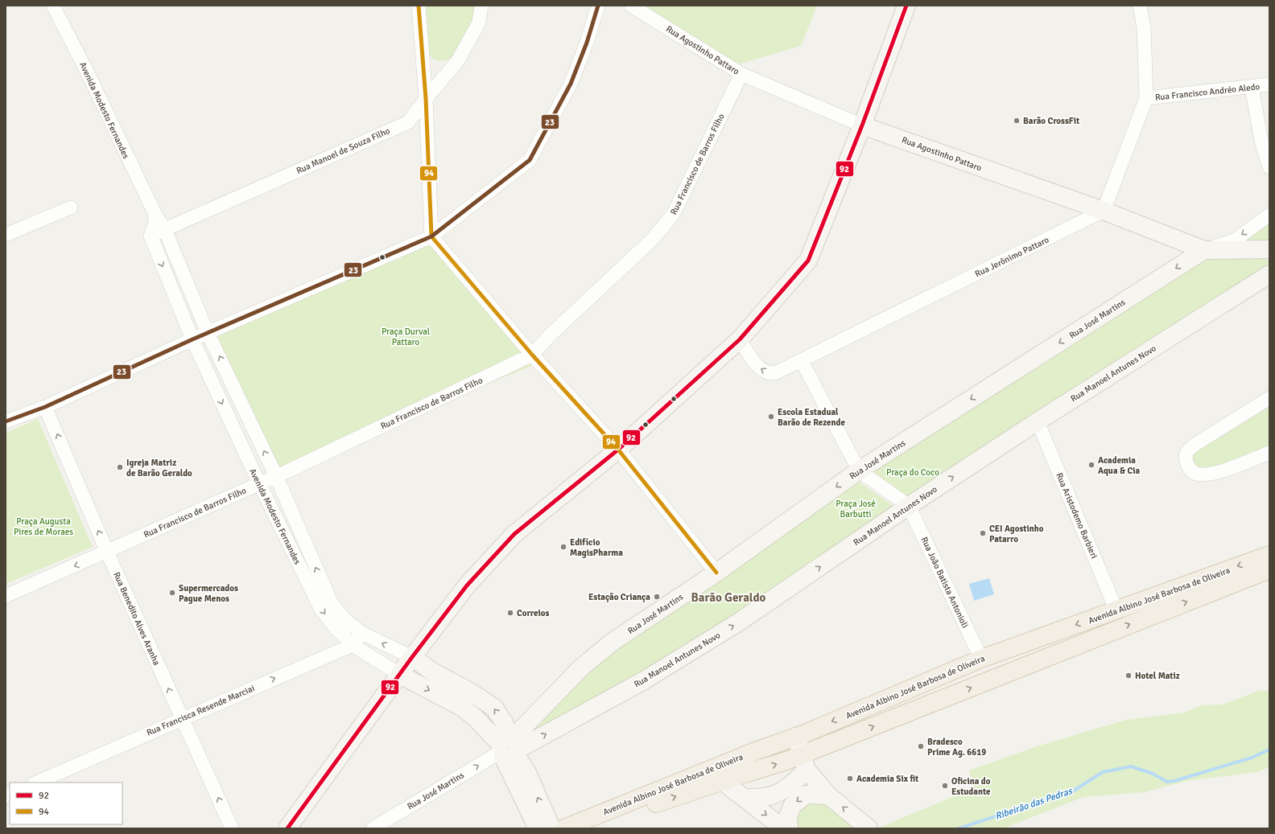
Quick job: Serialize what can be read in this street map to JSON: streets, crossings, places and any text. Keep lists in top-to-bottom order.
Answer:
{
  "streets": {
    "main road": ["Avenida Albino José Barbosa de Oliveira"],
    "street": [
      "Rua Agostinho Pattaro",
      "Rua Francisco Andréo Aledo",
      "Avenida Modesto Fernandes",
      "Rua Manoel de Souza Filho",
      "Rua Francisco de Barros Filho",
      "Rua Jerônimo Pattaro",
      "Rua José Martins",
      "Rua Manoel Antunes Novo",
      "Rua Aristodemo Barbieri",
      "Rua João Batista Antonioli",
      "Rua Benedito Alves Aranha",
      "Rua Francisca Resende Marciai"
    ]
  },
  "crossings": [
    ["Rua Agostinho Pattaro", "Rua Francisco de Barros Filho"],
    ["Rua Agostinho Pattaro", "Rua Jerônimo Pattaro"],
    ["Rua Agostinho Pattaro", "Rua José Martins"],
    ["Avenida Modesto Fernandes", "Rua Manoel de Souza Filho"],
    ["Avenida Modesto Fernandes", "Rua Francisco de Barros Filho"],
    ["Avenida Modesto Fernandes", "Rua José Martins"],
    ["Avenida Modesto Fernandes", "Rua Manoel Antunes Novo"],
    ["Avenida Modesto Fernandes", "Rua Francisca Resende Marciai"],
    ["Rua Francisco de Barros Filho", "Rua Benedito Alves Aranha"],
    ["Rua José Martins", "Rua Manoel Antunes Novo"],
    ["Rua Manoel Antunes Novo", "Rua Aristodemo Barbieri"],
    ["Rua Manoel Antunes Novo", "Rua João Batista Antonioli"],
    ["Rua Aristodemo Barbieri", "Avenida Albino José Barbosa de Oliveira"],
    ["Rua João Batista Antonioli", "Avenida Albino José Barbosa de Oliveira"],
    ["Rua Benedito Alves Aranha", "Rua Francisca Resende Marciai"]
  ],
  "one_way": ["Rua Manoel Antunes Novo", "Rua Benedito Alves Aranha", "Rua Francisca Resende Marciai"],
  "districts": ["Barão Geraldo"],
  "water": ["Ribeirão das Pedras"],
  "parks": [
    "Praça Durval Pattaro",
    "Praça do Coco",
    "Praça José Barbutti",
    "Praça Augusta Pires de Moraes"
  ],
  "places": [
    "Barão CrossFit",
    "Escola Estadual Barão de Rezende",
    "Academia Aqua & Cia",
    "Igreja Matriz de Barão Geraldo",
    "CEI Agostinho Patarro",
    "Edifício MagisPharma",
    "Supermercados Pague Menos",
    "Estação Criança",
    "Correios",
    "Hotel Matiz",
    "Bradesco Prime Ag. 6619",
    "Academia Six fit",
    "Oficina do Estudante"
  ],
  "lines": ["transit line 92", "transit line 94", "transit line 23"],
  "legend": ["92", "94"]
}
